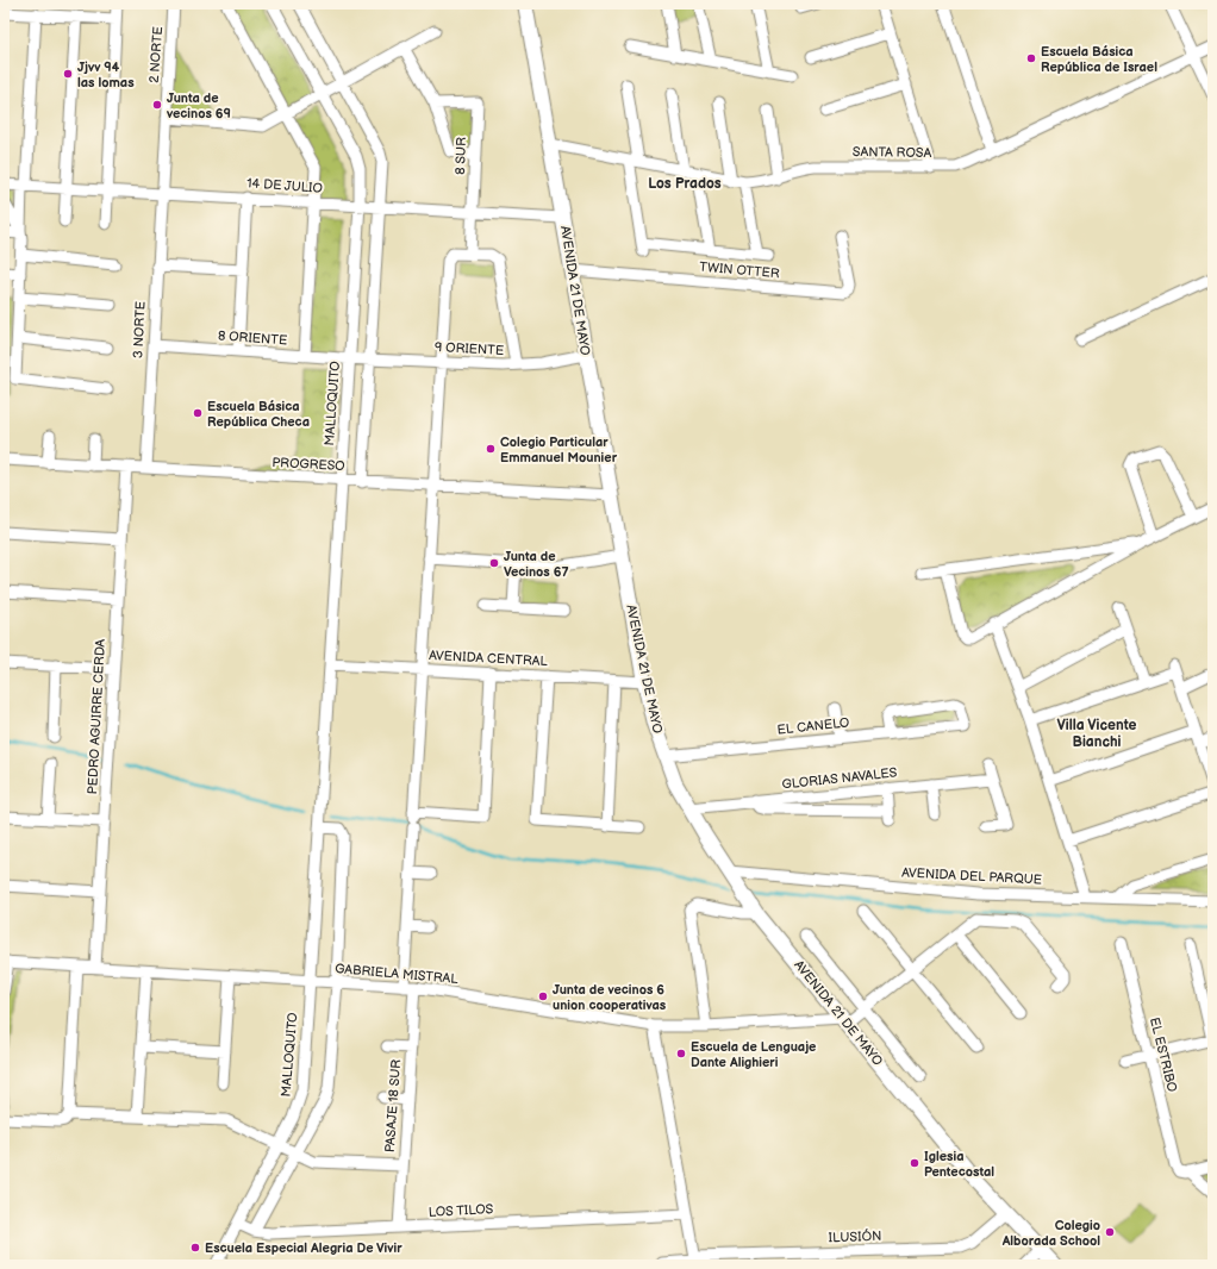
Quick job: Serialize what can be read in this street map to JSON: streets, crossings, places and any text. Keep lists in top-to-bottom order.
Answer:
{
  "streets": {
    "main road": ["AVENIDA 21 DE MAYO"],
    "street": [
      "2 NORTE",
      "SANTA ROSA",
      "8 SUR",
      "14 DE JULIO",
      "TWIN OTTER",
      "3 NORTE",
      "8 ORIENTE",
      "9 ORIENTE",
      "MALLOQUITO",
      "PROGRESO",
      "AVENIDA CENTRAL",
      "PEDRO AGUIRRE CERDA",
      "EL CANELO",
      "GLORIAS NAVALES",
      "AVENIDA DEL PARQUE",
      "GABRIELA MISTRAL",
      "EL ESTRIBO",
      "PASAJE 18 SUR",
      "LOS TILOS",
      "ILUSIÓN"
    ]
  },
  "crossings": [
    ["2 NORTE", "14 DE JULIO"],
    ["2 NORTE", "3 NORTE"],
    ["SANTA ROSA", "AVENIDA 21 DE MAYO"],
    ["8 SUR", "14 DE JULIO"],
    ["8 SUR", "PASAJE 18 SUR"],
    ["14 DE JULIO", "AVENIDA 21 DE MAYO"],
    ["14 DE JULIO", "3 NORTE"],
    ["14 DE JULIO", "MALLOQUITO"],
    ["TWIN OTTER", "AVENIDA 21 DE MAYO"],
    ["AVENIDA 21 DE MAYO", "9 ORIENTE"],
    ["AVENIDA 21 DE MAYO", "PROGRESO"],
    ["AVENIDA 21 DE MAYO", "AVENIDA CENTRAL"],
    ["AVENIDA 21 DE MAYO", "EL CANELO"],
    ["AVENIDA 21 DE MAYO", "GLORIAS NAVALES"],
    ["AVENIDA 21 DE MAYO", "AVENIDA DEL PARQUE"],
    ["AVENIDA 21 DE MAYO", "GABRIELA MISTRAL"],
    ["AVENIDA 21 DE MAYO", "ILUSIÓN"],
    ["3 NORTE", "8 ORIENTE"],
    ["3 NORTE", "PROGRESO"],
    ["8 ORIENTE", "9 ORIENTE"],
    ["8 ORIENTE", "MALLOQUITO"],
    ["9 ORIENTE", "MALLOQUITO"],
    ["9 ORIENTE", "PASAJE 18 SUR"],
    ["MALLOQUITO", "PROGRESO"],
    ["MALLOQUITO", "AVENIDA CENTRAL"],
    ["MALLOQUITO", "GABRIELA MISTRAL"],
    ["MALLOQUITO", "LOS TILOS"],
    ["PROGRESO", "PEDRO AGUIRRE CERDA"],
    ["PROGRESO", "PASAJE 18 SUR"],
    ["AVENIDA CENTRAL", "PASAJE 18 SUR"],
    ["PEDRO AGUIRRE CERDA", "GABRIELA MISTRAL"],
    ["GABRIELA MISTRAL", "PASAJE 18 SUR"],
    ["PASAJE 18 SUR", "LOS TILOS"]
  ],
  "districts": ["Los Prados", "Villa Vicente Bianchi"],
  "places": [
    "Escuela Básica República de Israel",
    "Jjvv 94 las lomas",
    "Junta de vecinos 69",
    "Escuela Básica República Checa",
    "Colegio Particular Emmanuel Mounier",
    "Junta de Vecinos 67",
    "Junta de vecinos 6 union cooperativas",
    "Escuela de Lenguaje Dante Alighieri",
    "Iglesia Pentecostal",
    "Colegio Alborada School",
    "Escuela Especial Alegria De Vivir"
  ]
}
